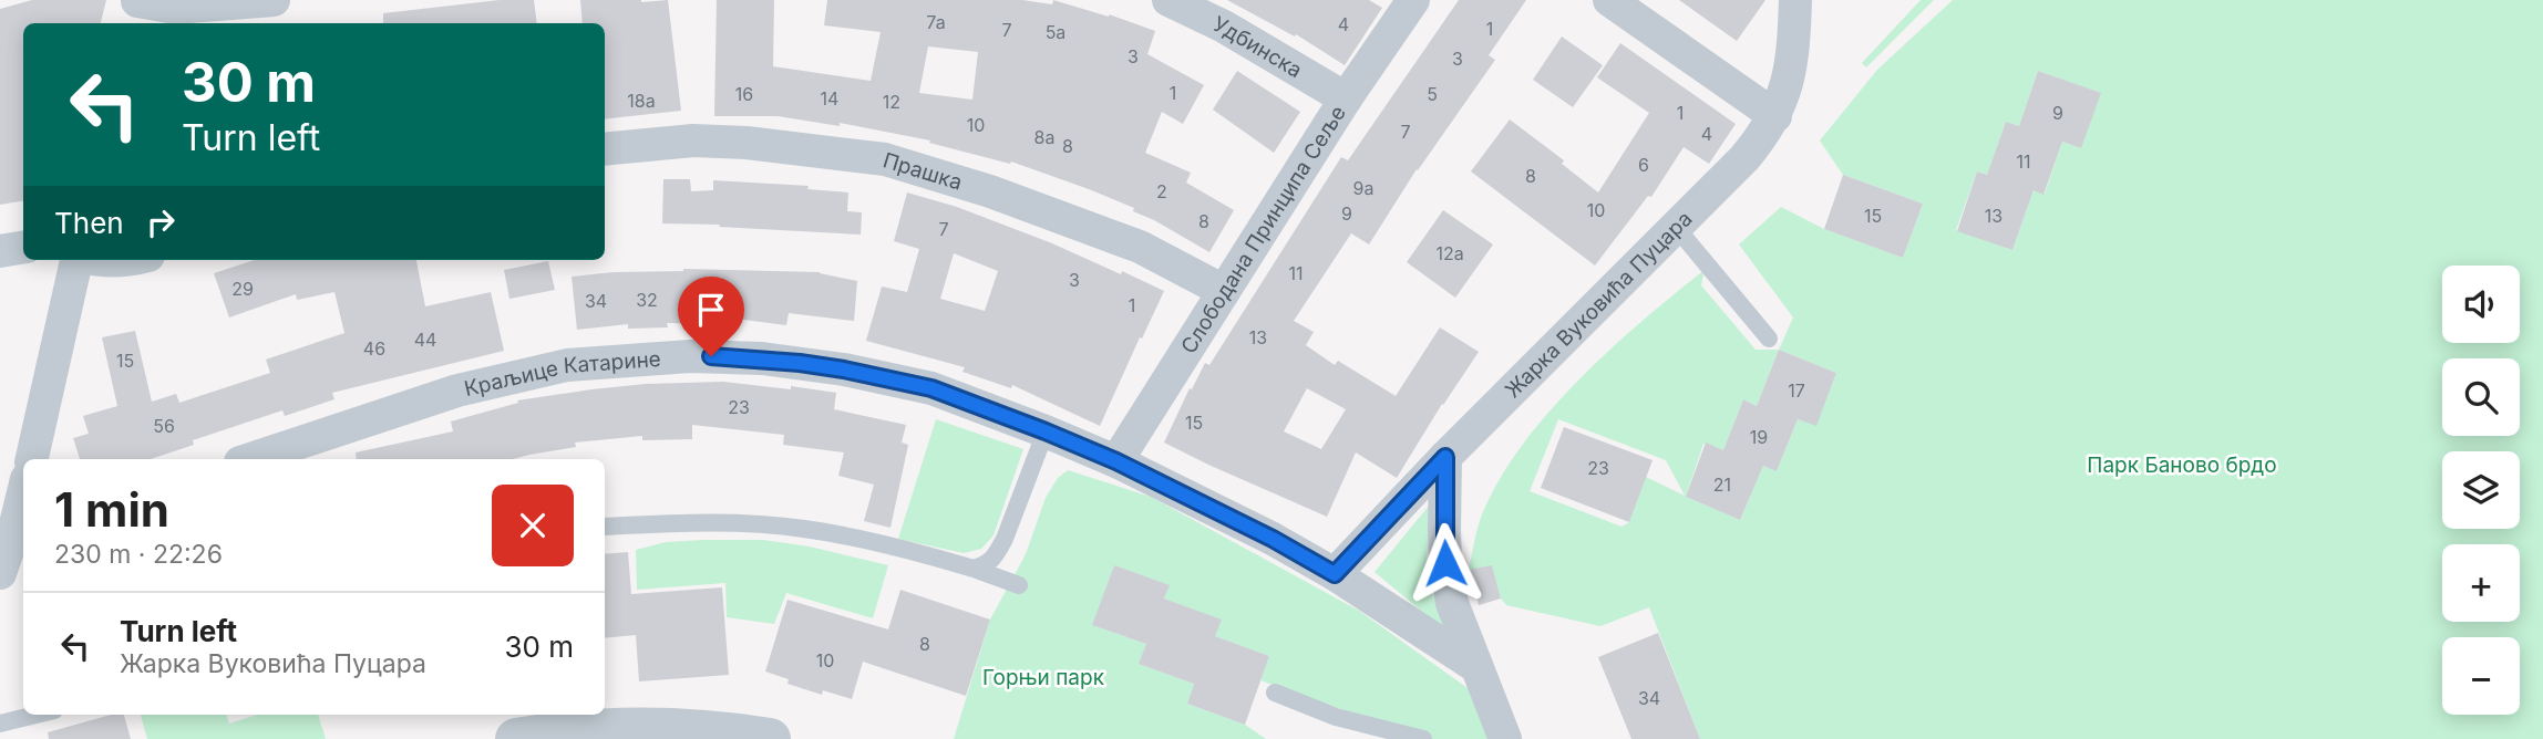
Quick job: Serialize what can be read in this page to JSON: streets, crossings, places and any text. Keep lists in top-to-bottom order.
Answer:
{
  "streets": {
    "street": [
      "Удбинска",
      "Прашка",
      "Слободана Принципа Сеље",
      "Жарка Вуковића Пуцара",
      "Краљице Катарине"
    ]
  },
  "crossings": [
    ["Удбинска", "Слободана Принципа Сеље"],
    ["Прашка", "Слободана Принципа Сеље"],
    ["Слободана Принципа Сеље", "Краљице Катарине"],
    ["Жарка Вуковића Пуцара", "Краљице Катарине"]
  ],
  "parks": ["Парк Баново брдо", "Горњи парк"],
  "house_numbers": [
    "7a",
    "4",
    "1",
    "7",
    "5a",
    "3",
    "3",
    "1",
    "16",
    "5",
    "14",
    "18a",
    "12",
    "1",
    "9",
    "10",
    "7",
    "4",
    "8a",
    "8",
    "11",
    "6",
    "8",
    "9a",
    "2",
    "10",
    "9",
    "15",
    "13",
    "8",
    "7",
    "12a",
    "11",
    "3",
    "29",
    "32",
    "34",
    "1",
    "13",
    "44",
    "46",
    "15",
    "17",
    "23",
    "15",
    "56",
    "19",
    "23",
    "21",
    "8",
    "10",
    "34"
  ],
  "page": {
    "turn": ["30 m", "Turn left"],
    "then": "Then",
    "map_buttons": ["+", "−"],
    "heading": ["1 min", "230 m · 22:26"],
    "list": [
      {
        "name": "Turn left",
        "note": "Жарка Вуковића Пуцара",
        "value": "30 m"
      }
    ]
  }
}
